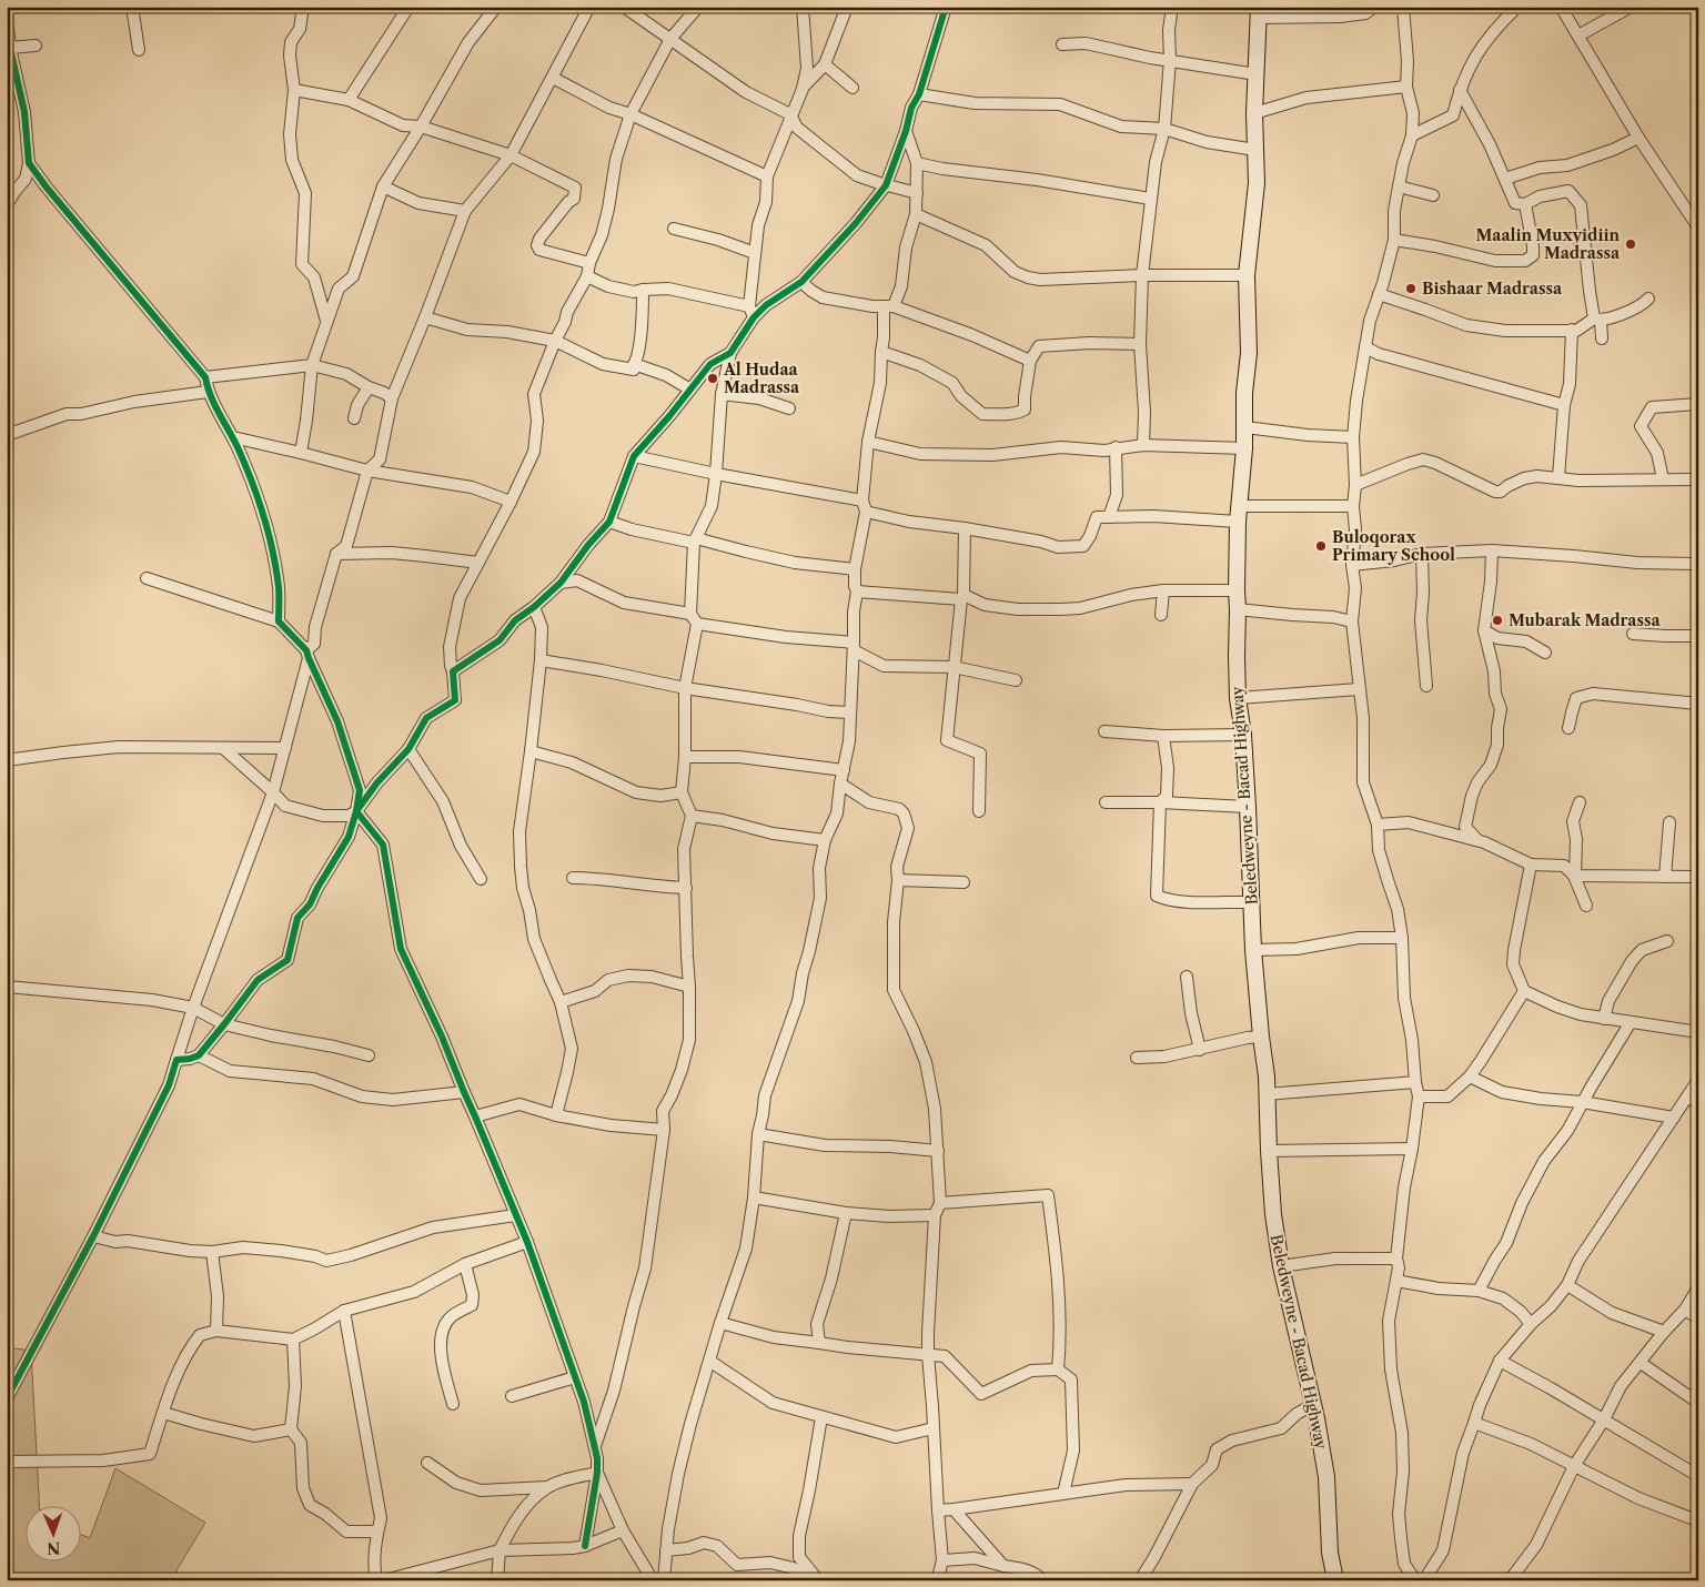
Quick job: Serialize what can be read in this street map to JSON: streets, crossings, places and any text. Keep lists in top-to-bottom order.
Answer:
{
  "streets": {
    "street": ["Beledweyne - Bacad Highway"]
  },
  "places": [
    "Maalin Muxyidiin Madrassa",
    "Bishaar Madrassa",
    "Al Hudaa Madrassa",
    "Buloqorax Primary School",
    "Mubarak Madrassa"
  ],
  "north": "bottom"
}
